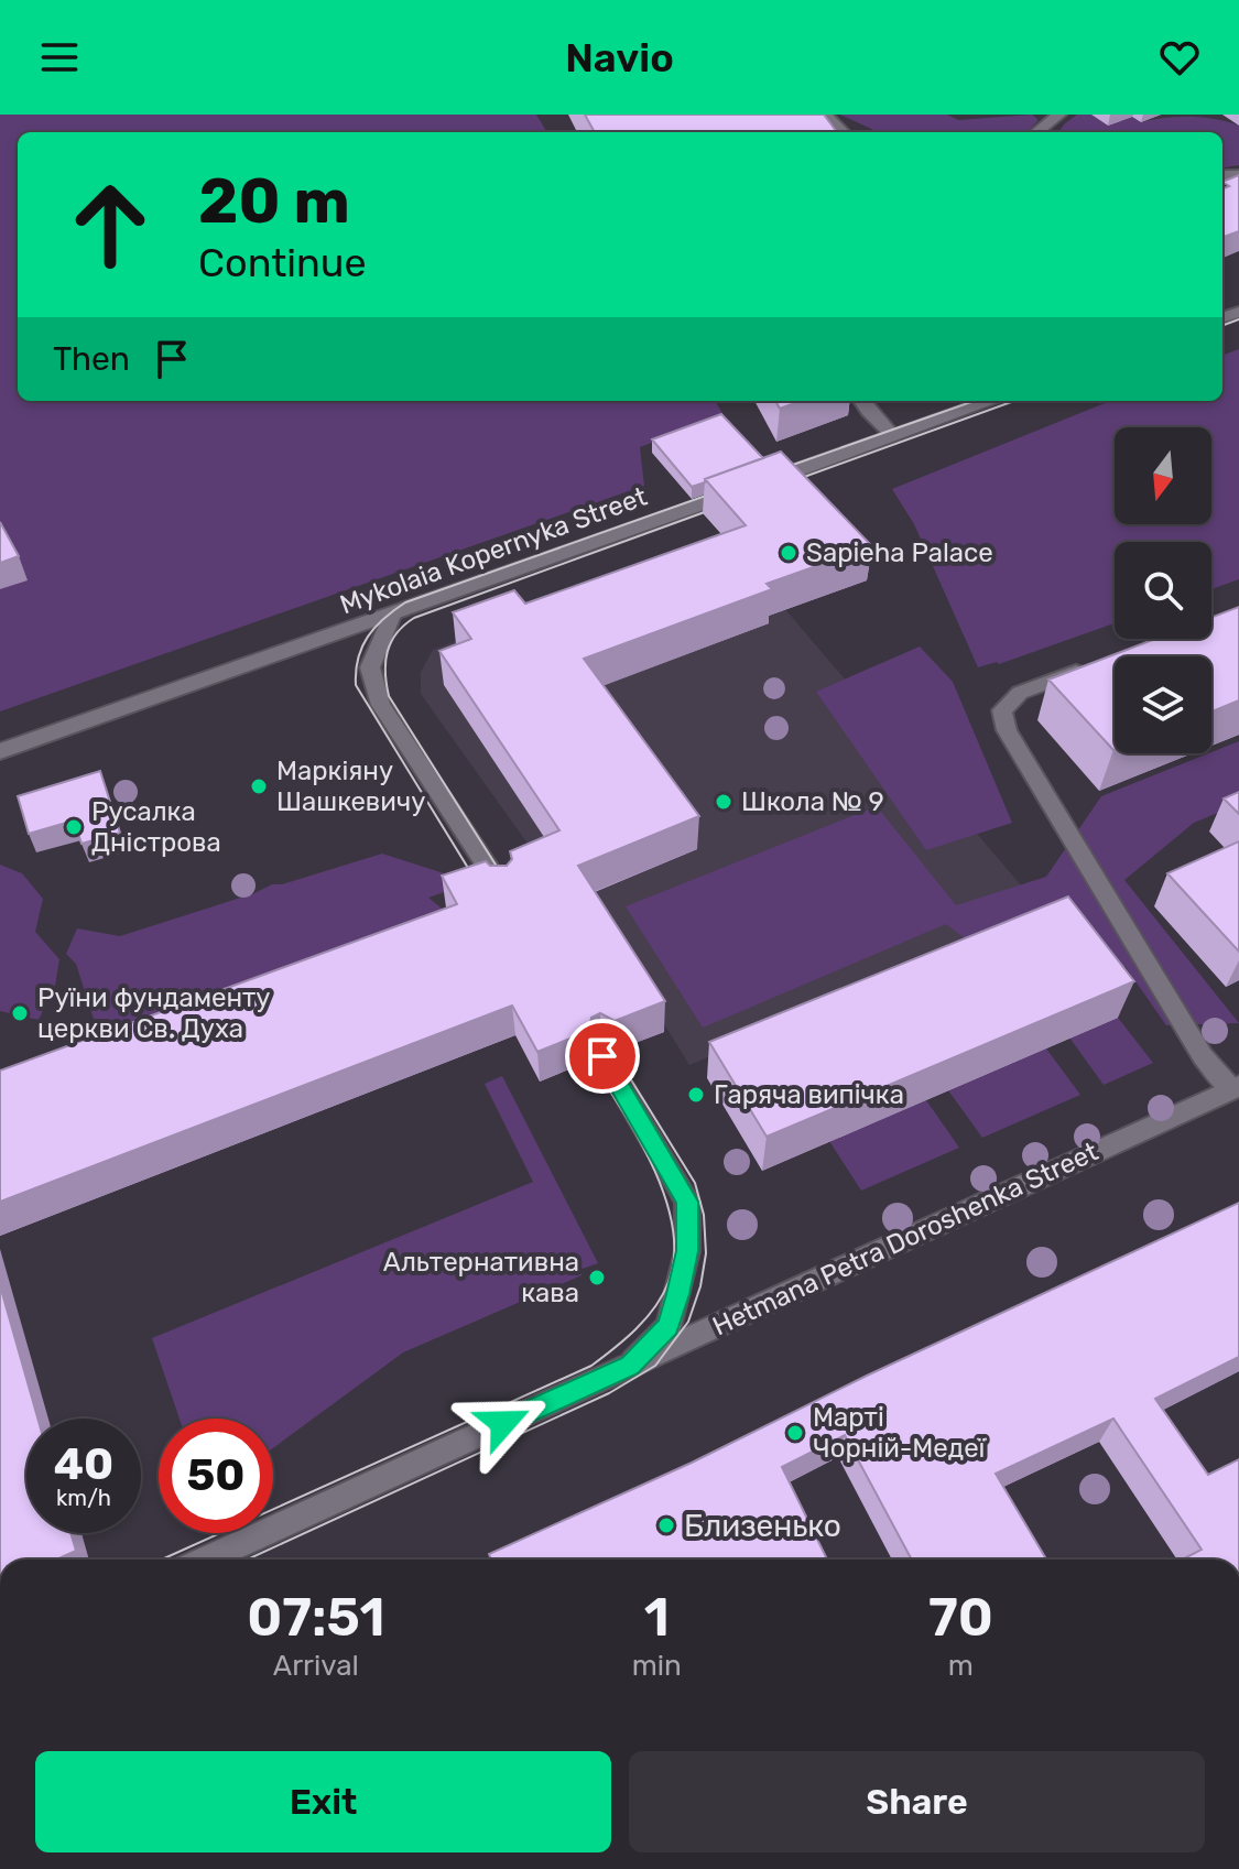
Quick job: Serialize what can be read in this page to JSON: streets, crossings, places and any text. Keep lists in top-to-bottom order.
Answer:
{
  "streets": {
    "main road": ["Mykolaia Kopernyka Street", "Hetmana Petra Doroshenka Street"]
  },
  "places": [
    "Sapieha Palace",
    "Маркіяну Шашкевичу",
    "Школа № 9",
    "Русалка Дністрова",
    "Руїни фундаменту церкви Св. Духа",
    "Гаряча випічка",
    "Альтернативна кава",
    "Марті Чорній-Медеї",
    "Близенько"
  ],
  "north": "bottom",
  "page": {
    "header": "Navio",
    "turn": ["20 m", "Continue"],
    "then": "Then",
    "speed": "40 km/h",
    "limit": "50",
    "eta": [
      "07:51",
      "Arrival",
      "1",
      "min",
      "70",
      "m"
    ],
    "buttons": ["Exit", "Share"]
  }
}
